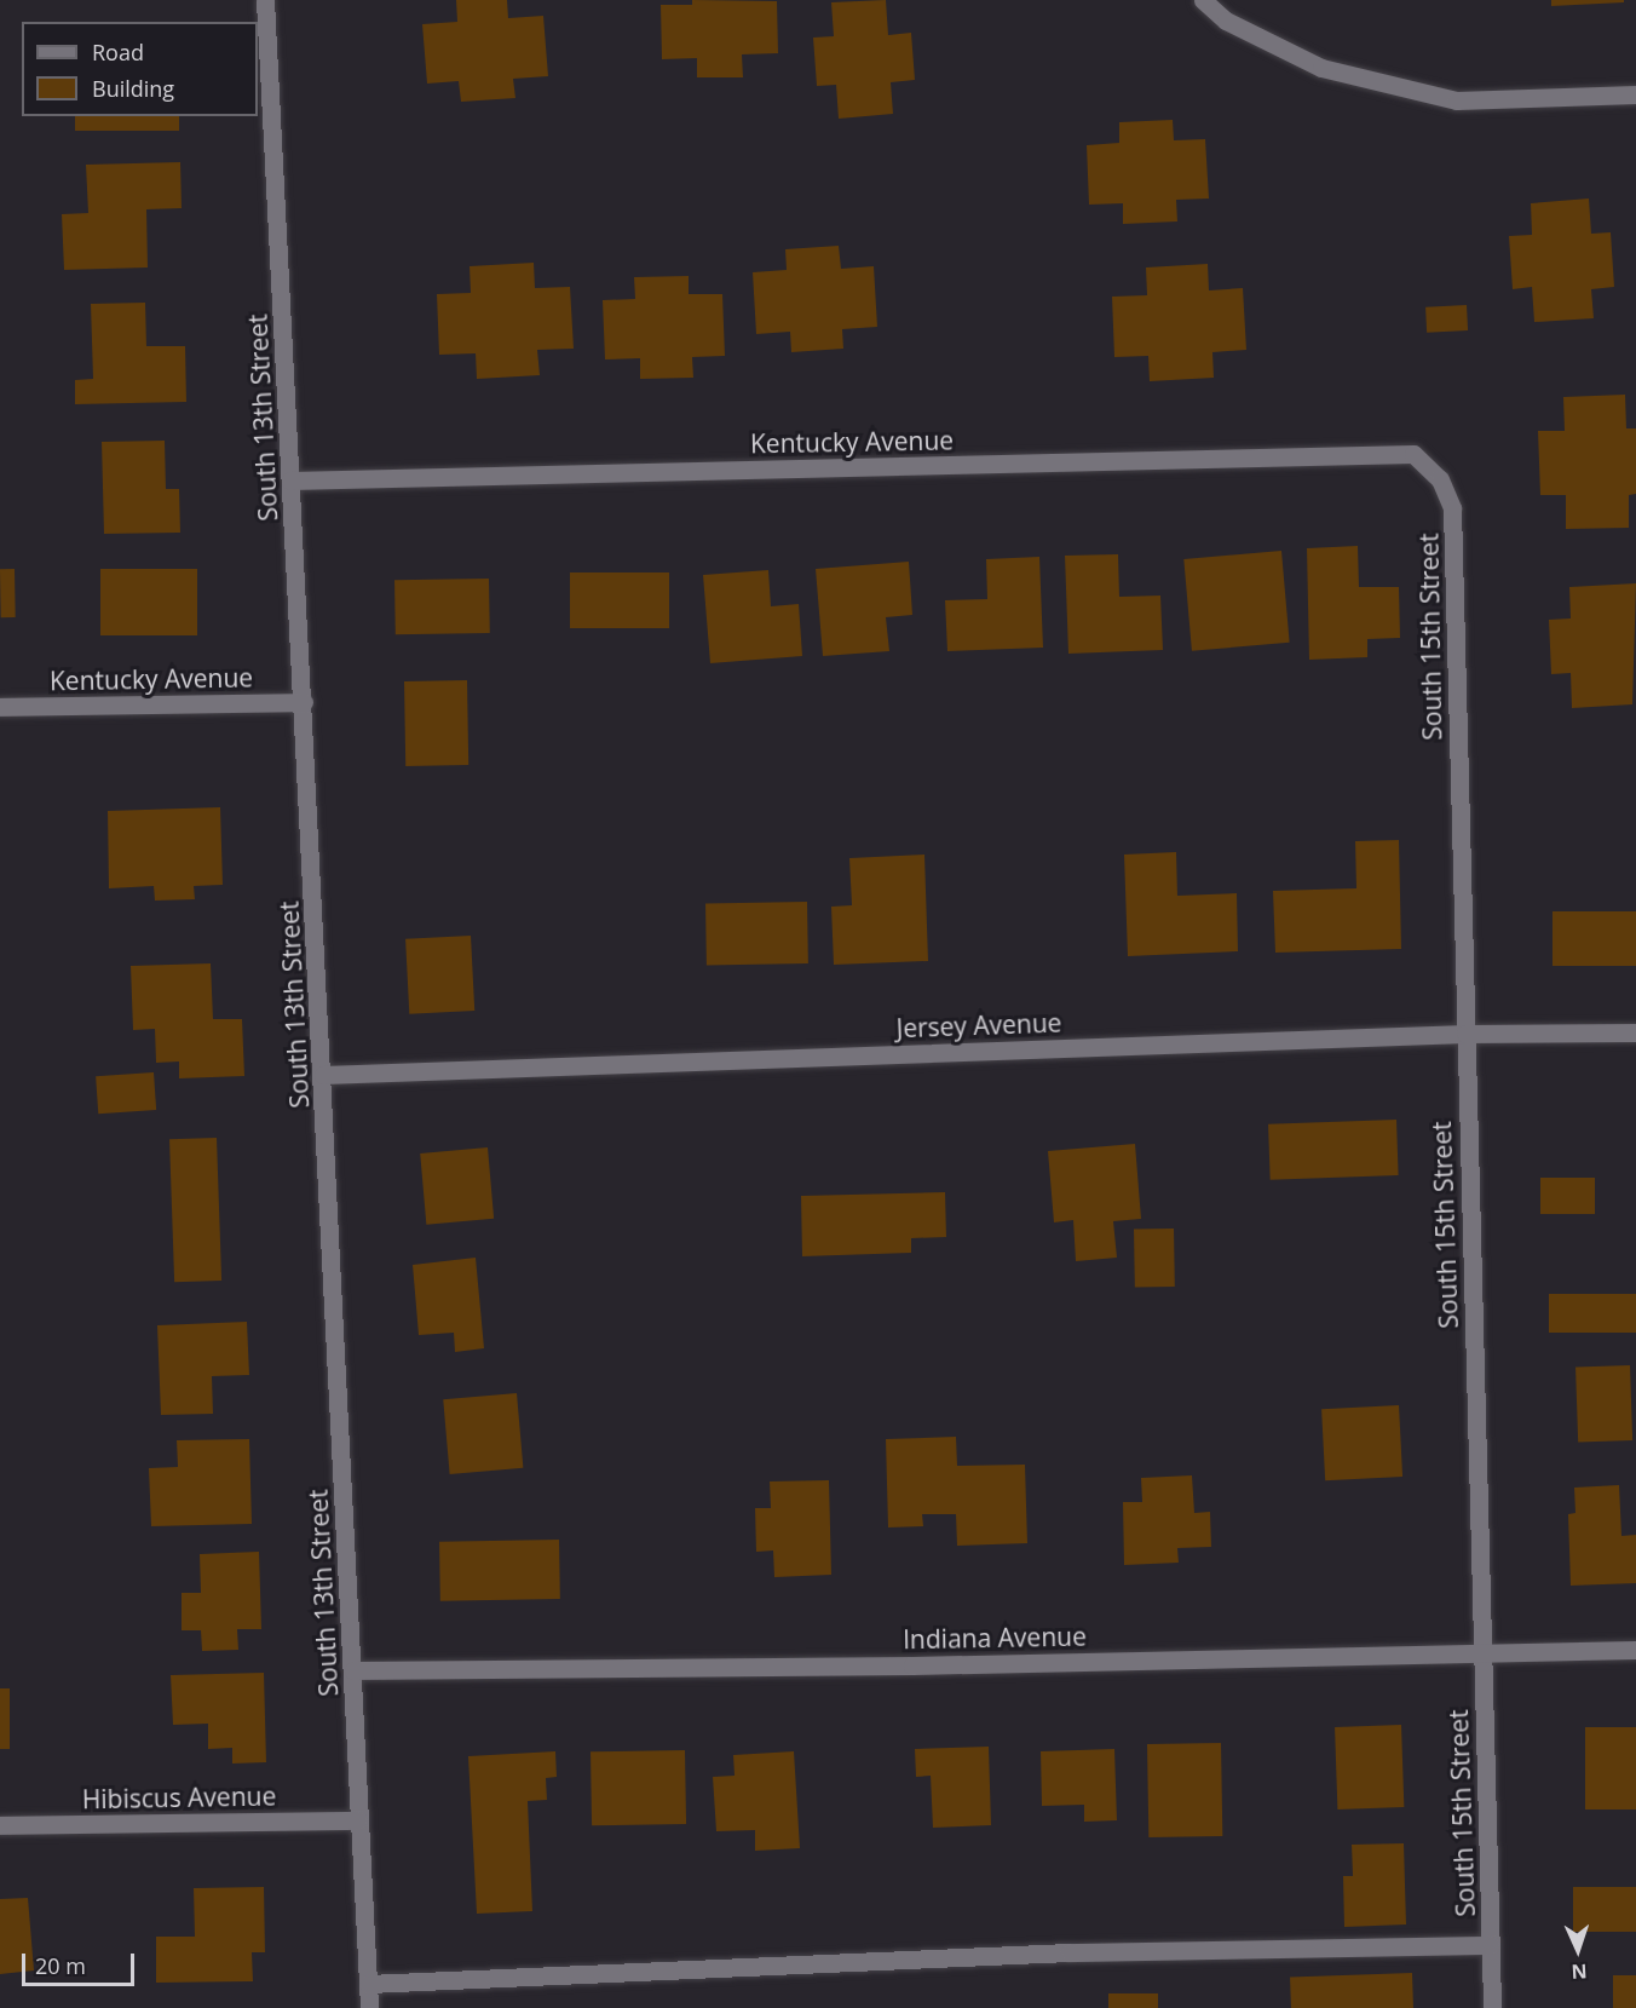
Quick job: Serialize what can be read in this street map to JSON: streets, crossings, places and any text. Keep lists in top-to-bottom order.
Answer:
{
  "streets": {
    "street": [
      "South 13th Street",
      "Kentucky Avenue",
      "South 15th Street",
      "Jersey Avenue",
      "Indiana Avenue",
      "Hibiscus Avenue"
    ]
  },
  "crossings": [
    ["South 13th Street", "Kentucky Avenue"],
    ["South 13th Street", "Jersey Avenue"],
    ["South 13th Street", "Indiana Avenue"],
    ["South 13th Street", "Hibiscus Avenue"],
    ["Kentucky Avenue", "South 15th Street"],
    ["South 15th Street", "Jersey Avenue"],
    ["South 15th Street", "Indiana Avenue"]
  ],
  "legend": ["Road", "Building"],
  "scale_bar": "20 m",
  "north": "bottom"
}
